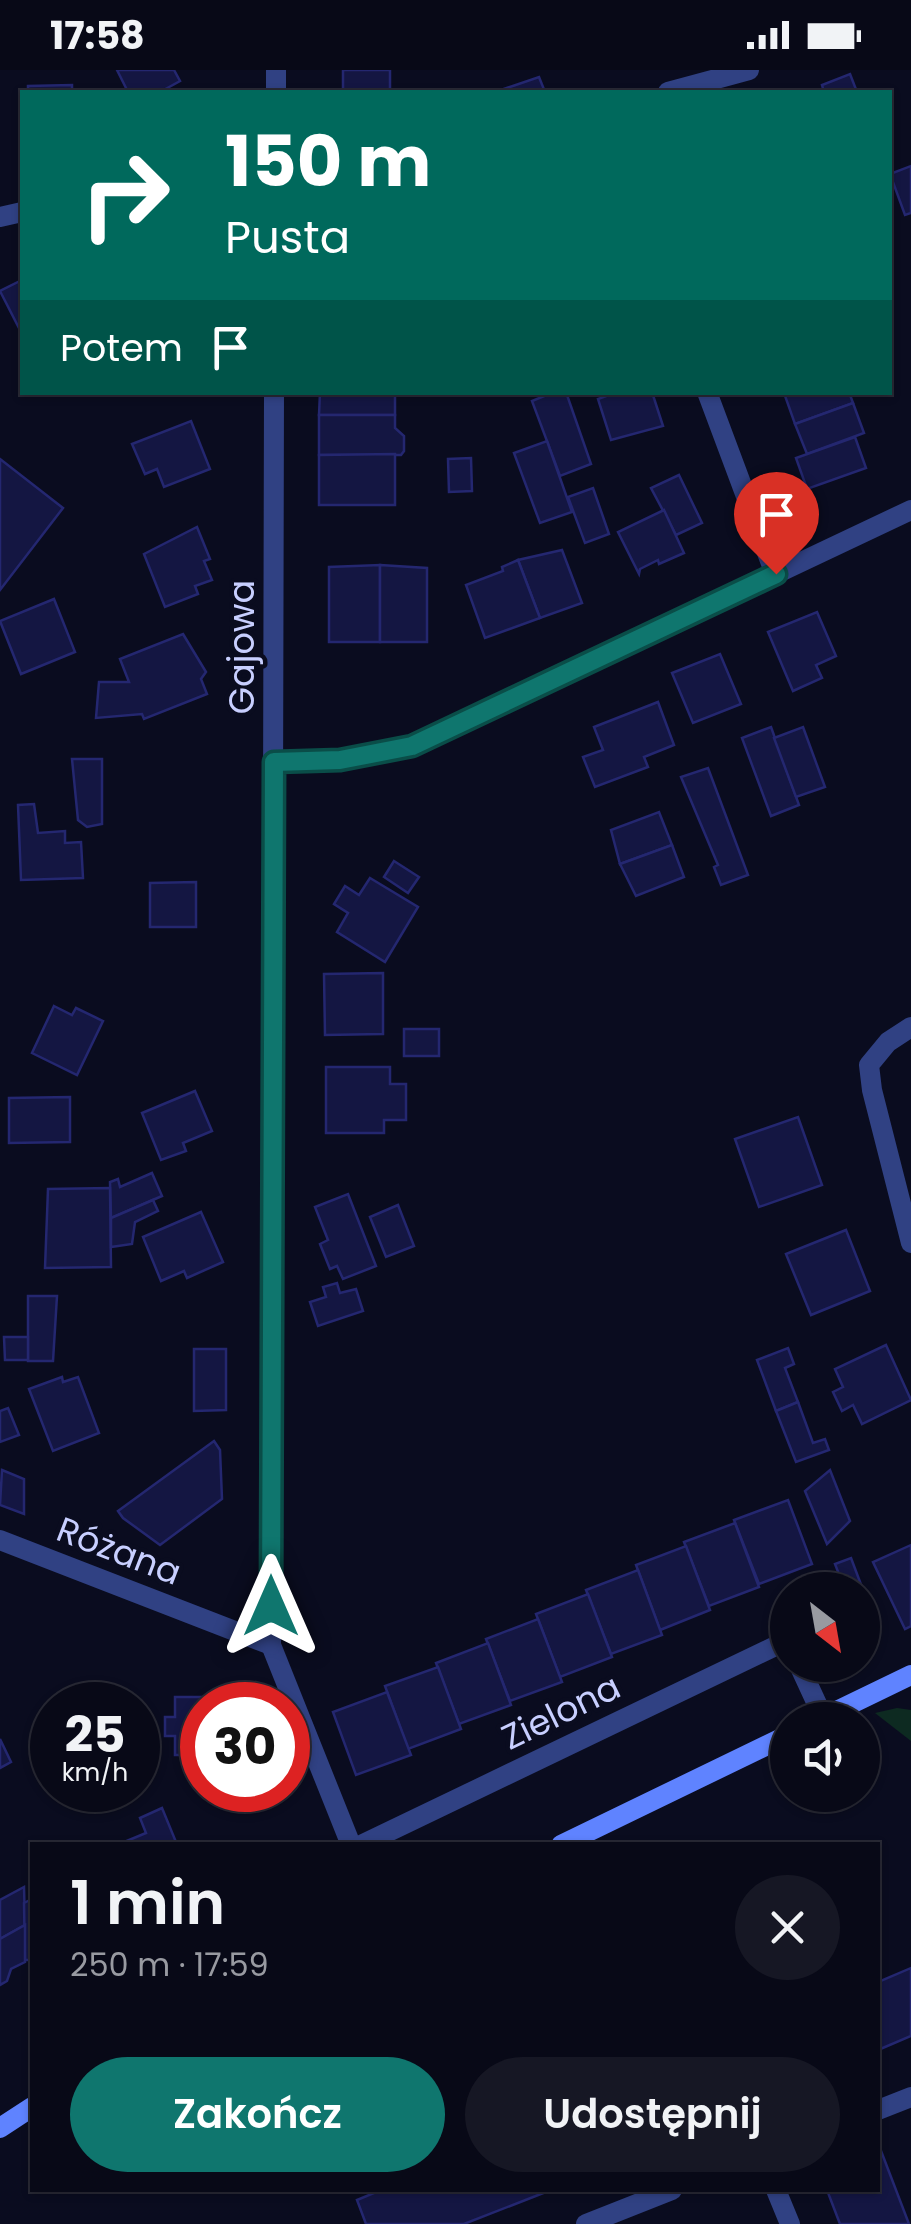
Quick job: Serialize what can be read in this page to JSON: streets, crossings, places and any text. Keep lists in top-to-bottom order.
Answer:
{
  "streets": {
    "street": ["Gajowa", "Różana", "Zielona"]
  },
  "crossings": [
    ["Gajowa", "Różana"]
  ],
  "north": "bottom right",
  "page": {
    "status": "17:58",
    "turn": ["150 m", "Pusta"],
    "then": "Potem",
    "speed": "25 km/h",
    "limit": "30",
    "heading": ["1 min", "250 m · 17:59"],
    "buttons": ["Zakończ", "Udostępnij"]
  }
}
